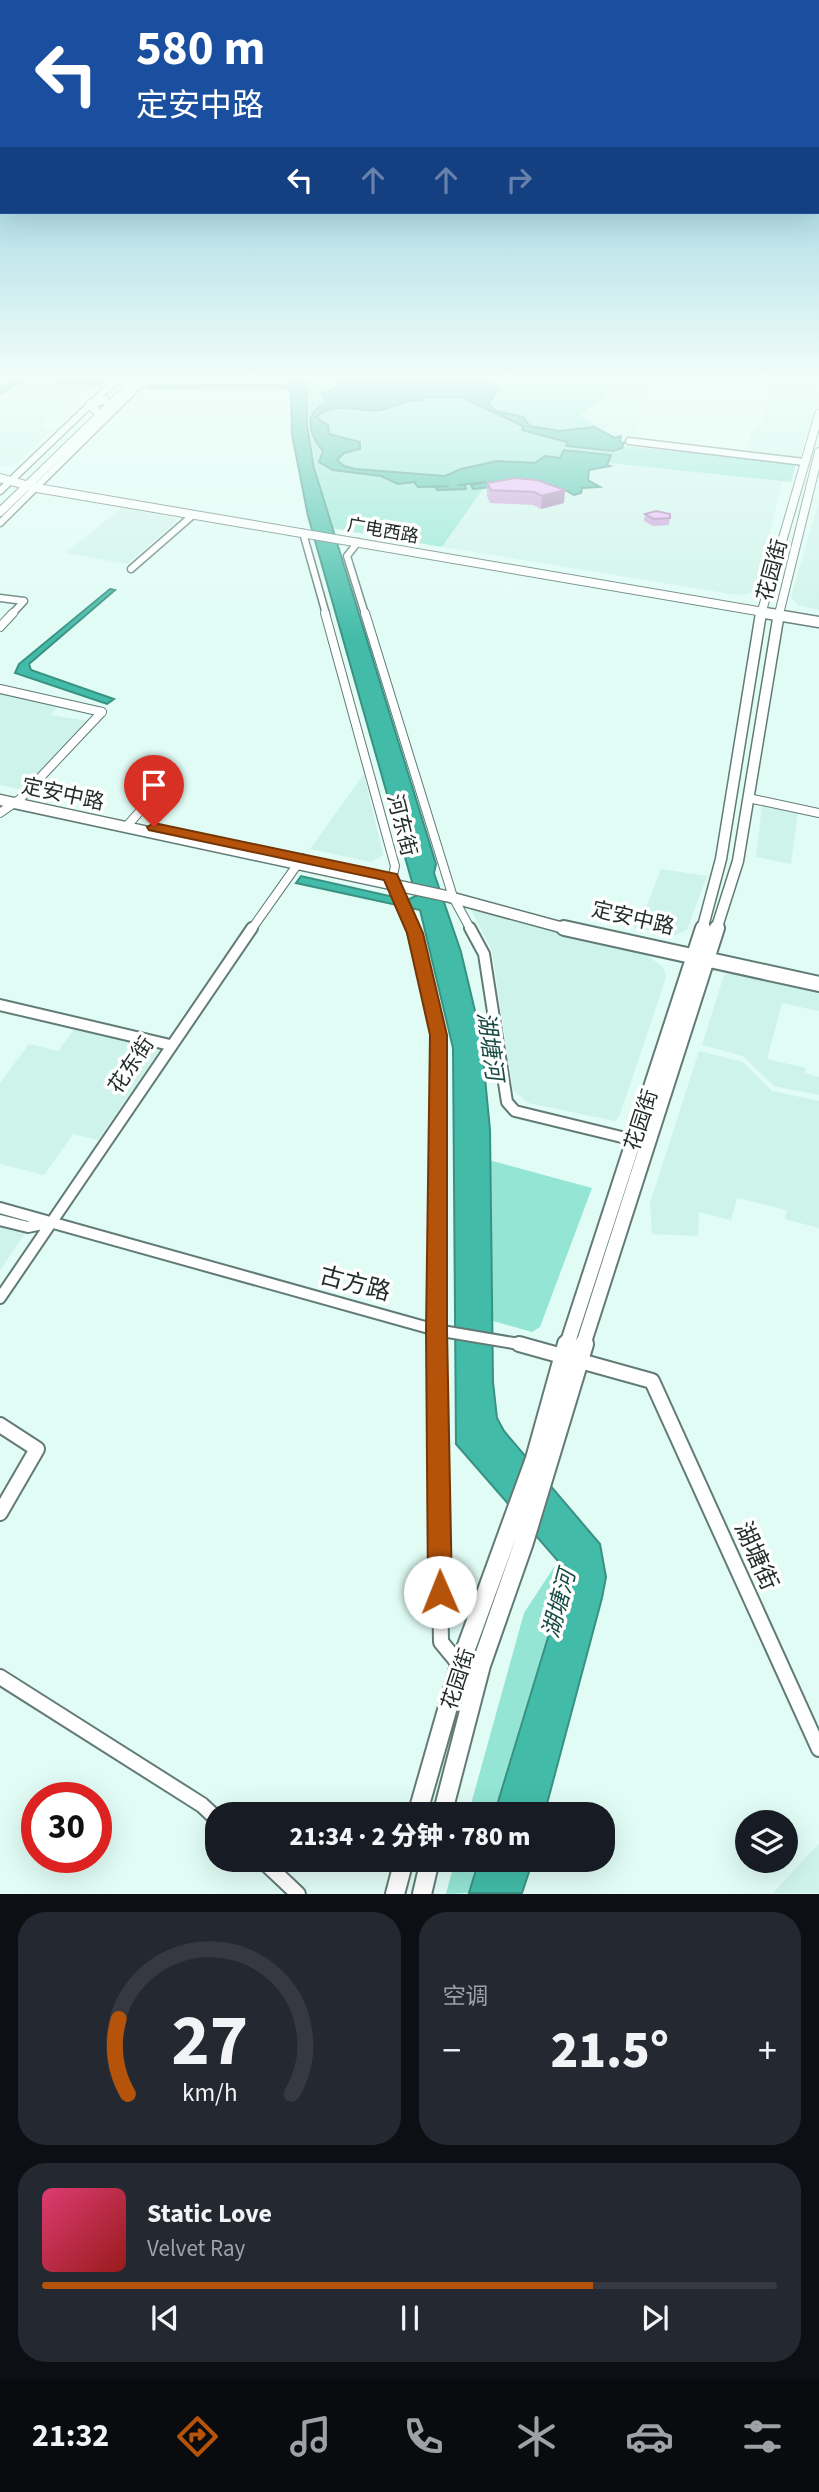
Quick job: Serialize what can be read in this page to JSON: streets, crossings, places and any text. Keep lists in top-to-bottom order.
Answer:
{
  "streets": {
    "main road": ["广电西路", "花园街", "定安中路"],
    "street": [
      "河东街",
      "花东街",
      "古方路",
      "湖塘街"
    ]
  },
  "crossings": [
    ["广电西路", "花园街"],
    ["广电西路", "河东街"],
    ["花园街", "定安中路"],
    ["花园街", "河东街"],
    ["花园街", "古方路"],
    ["定安中路", "河东街"],
    ["定安中路", "花东街"],
    ["河东街", "古方路"],
    ["花东街", "古方路"],
    ["古方路", "湖塘街"]
  ],
  "water": ["湖塘河"],
  "page": {
    "turn": ["580 m", "定安中路"],
    "limit": "30",
    "trip": "21:34 · 2 分钟 · 780 m",
    "tile": "空调",
    "heat": ["−", "21.5°", "+"],
    "song": ["Static Love", "Velvet Ray"],
    "tabs": "21:32",
    "gauge": ["27", "km/h"]
  }
}
